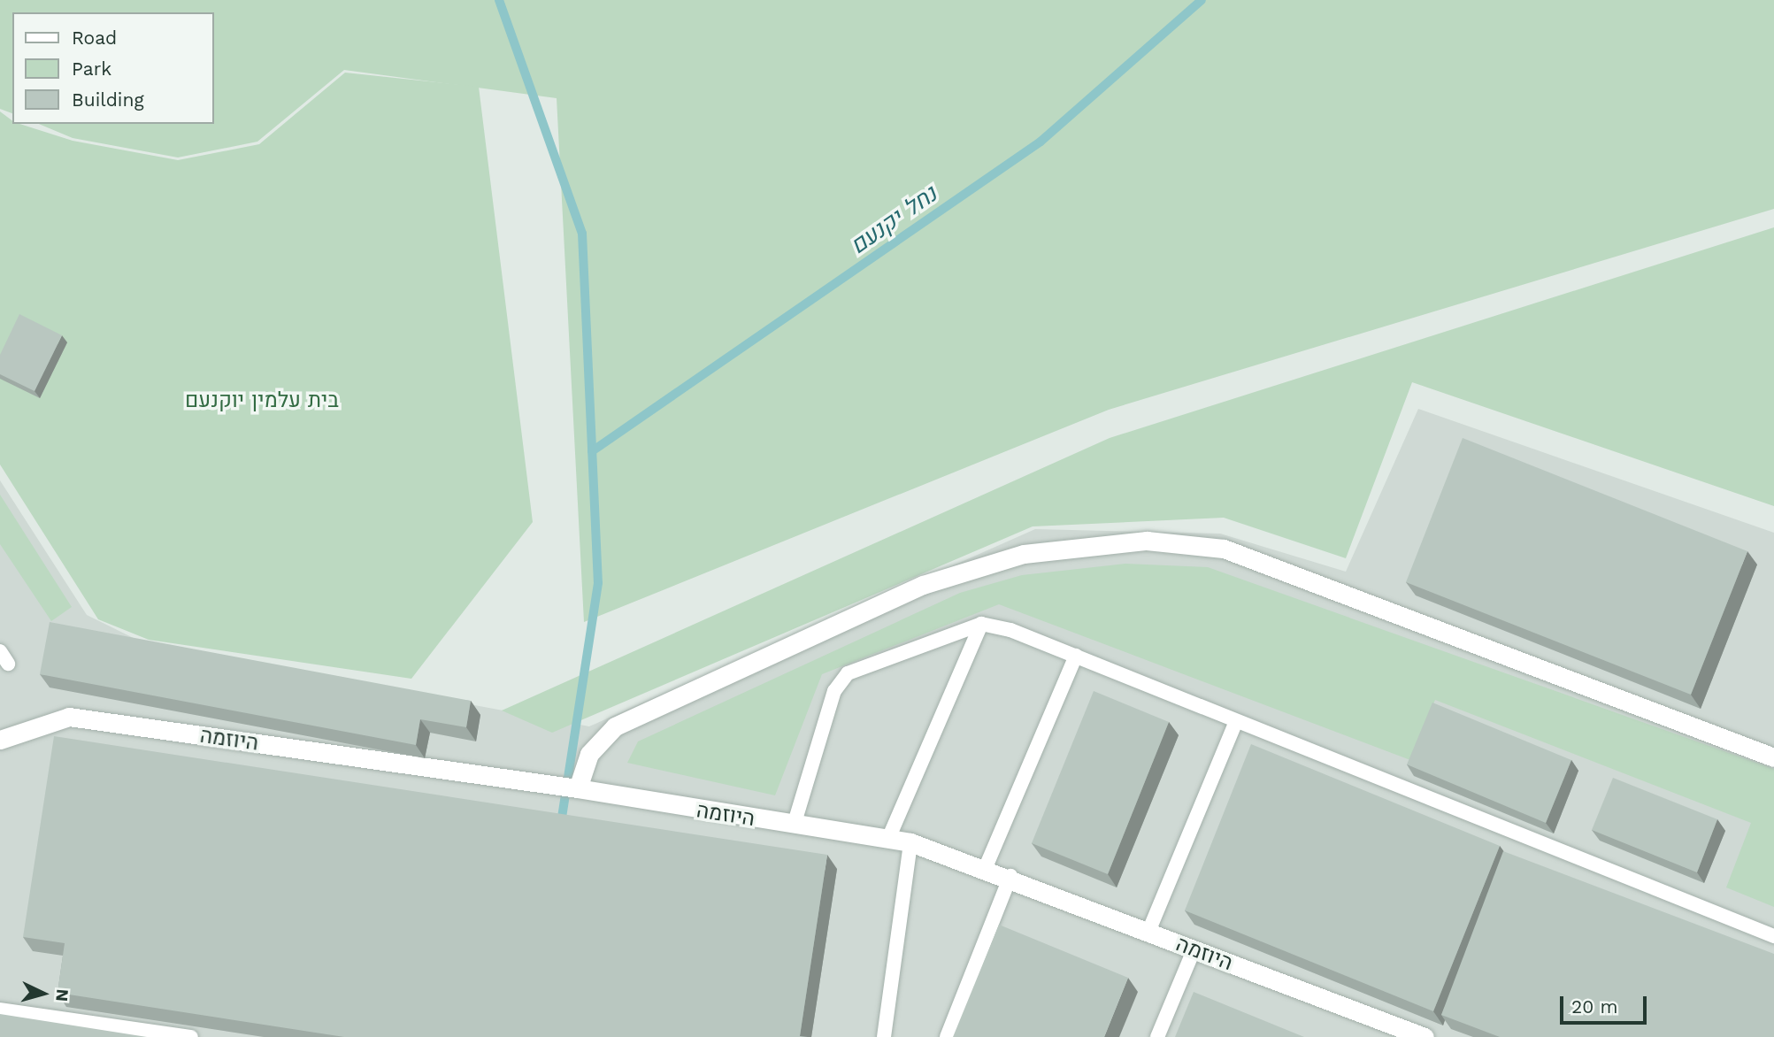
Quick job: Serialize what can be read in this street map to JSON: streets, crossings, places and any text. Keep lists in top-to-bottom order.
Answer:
{
  "streets": {
    "street": ["היוזמה"]
  },
  "water": ["נחל יקנעם"],
  "parks": ["בית עלמין יוקנעם"],
  "legend": ["Road", "Park", "Building"],
  "scale_bar": "20 m",
  "north": "right"
}
